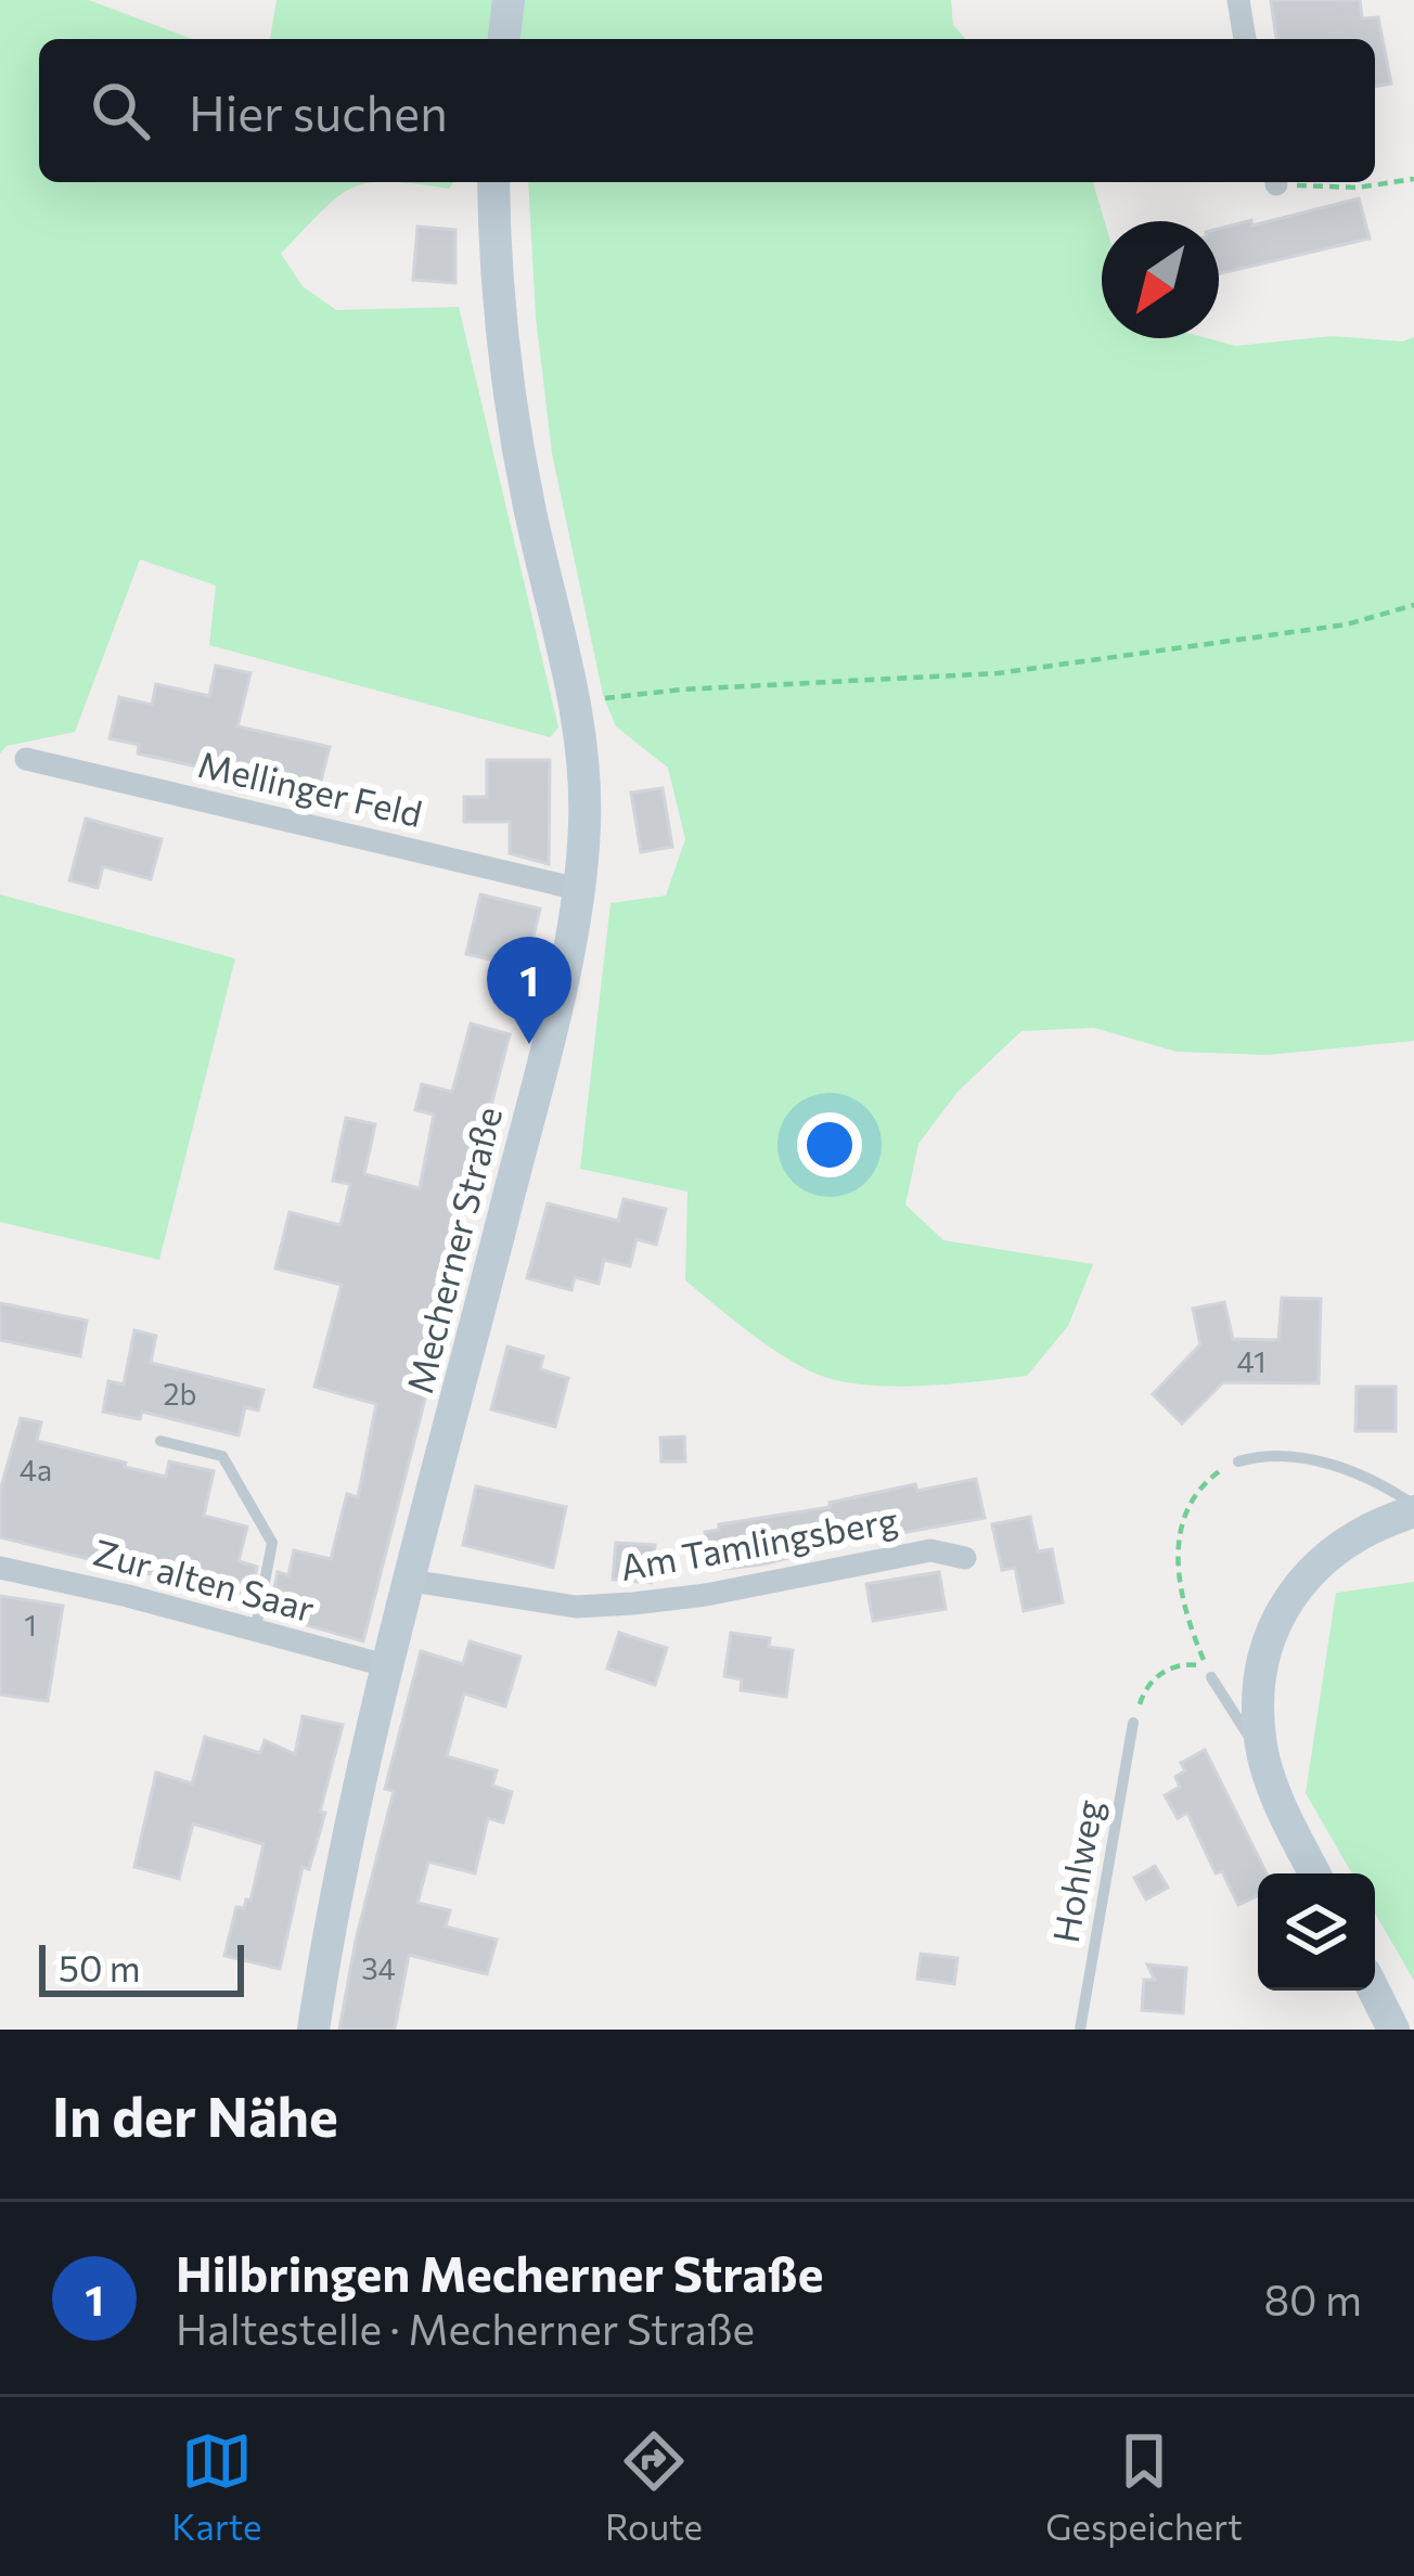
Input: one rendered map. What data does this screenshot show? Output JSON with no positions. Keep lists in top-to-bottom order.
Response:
{
  "streets": {
    "main road": ["Mecherner Straße"],
    "street": ["Mellinger Feld", "Am Tamlingsberg", "Zur alten Saar"],
    "lane": ["Hohlweg"]
  },
  "crossings": [
    ["Mellinger Feld", "Mecherner Straße"],
    ["Mecherner Straße", "Am Tamlingsberg"],
    ["Mecherner Straße", "Zur alten Saar"]
  ],
  "house_numbers": [
    "41",
    "2b",
    "4a",
    "1",
    "34"
  ],
  "scale_bar": "50 m",
  "north": "bottom left",
  "page": {
    "search": "Hier suchen",
    "pins": "1",
    "scale": "50 m",
    "heading": "In der Nähe",
    "list": [
      {
        "mark": "1",
        "name": "Hilbringen Mecherner Straße",
        "note": "Haltestelle · Mecherner Straße",
        "value": "80 m"
      }
    ],
    "nav": ["Karte", "Route", "Gespeichert"]
  }
}
